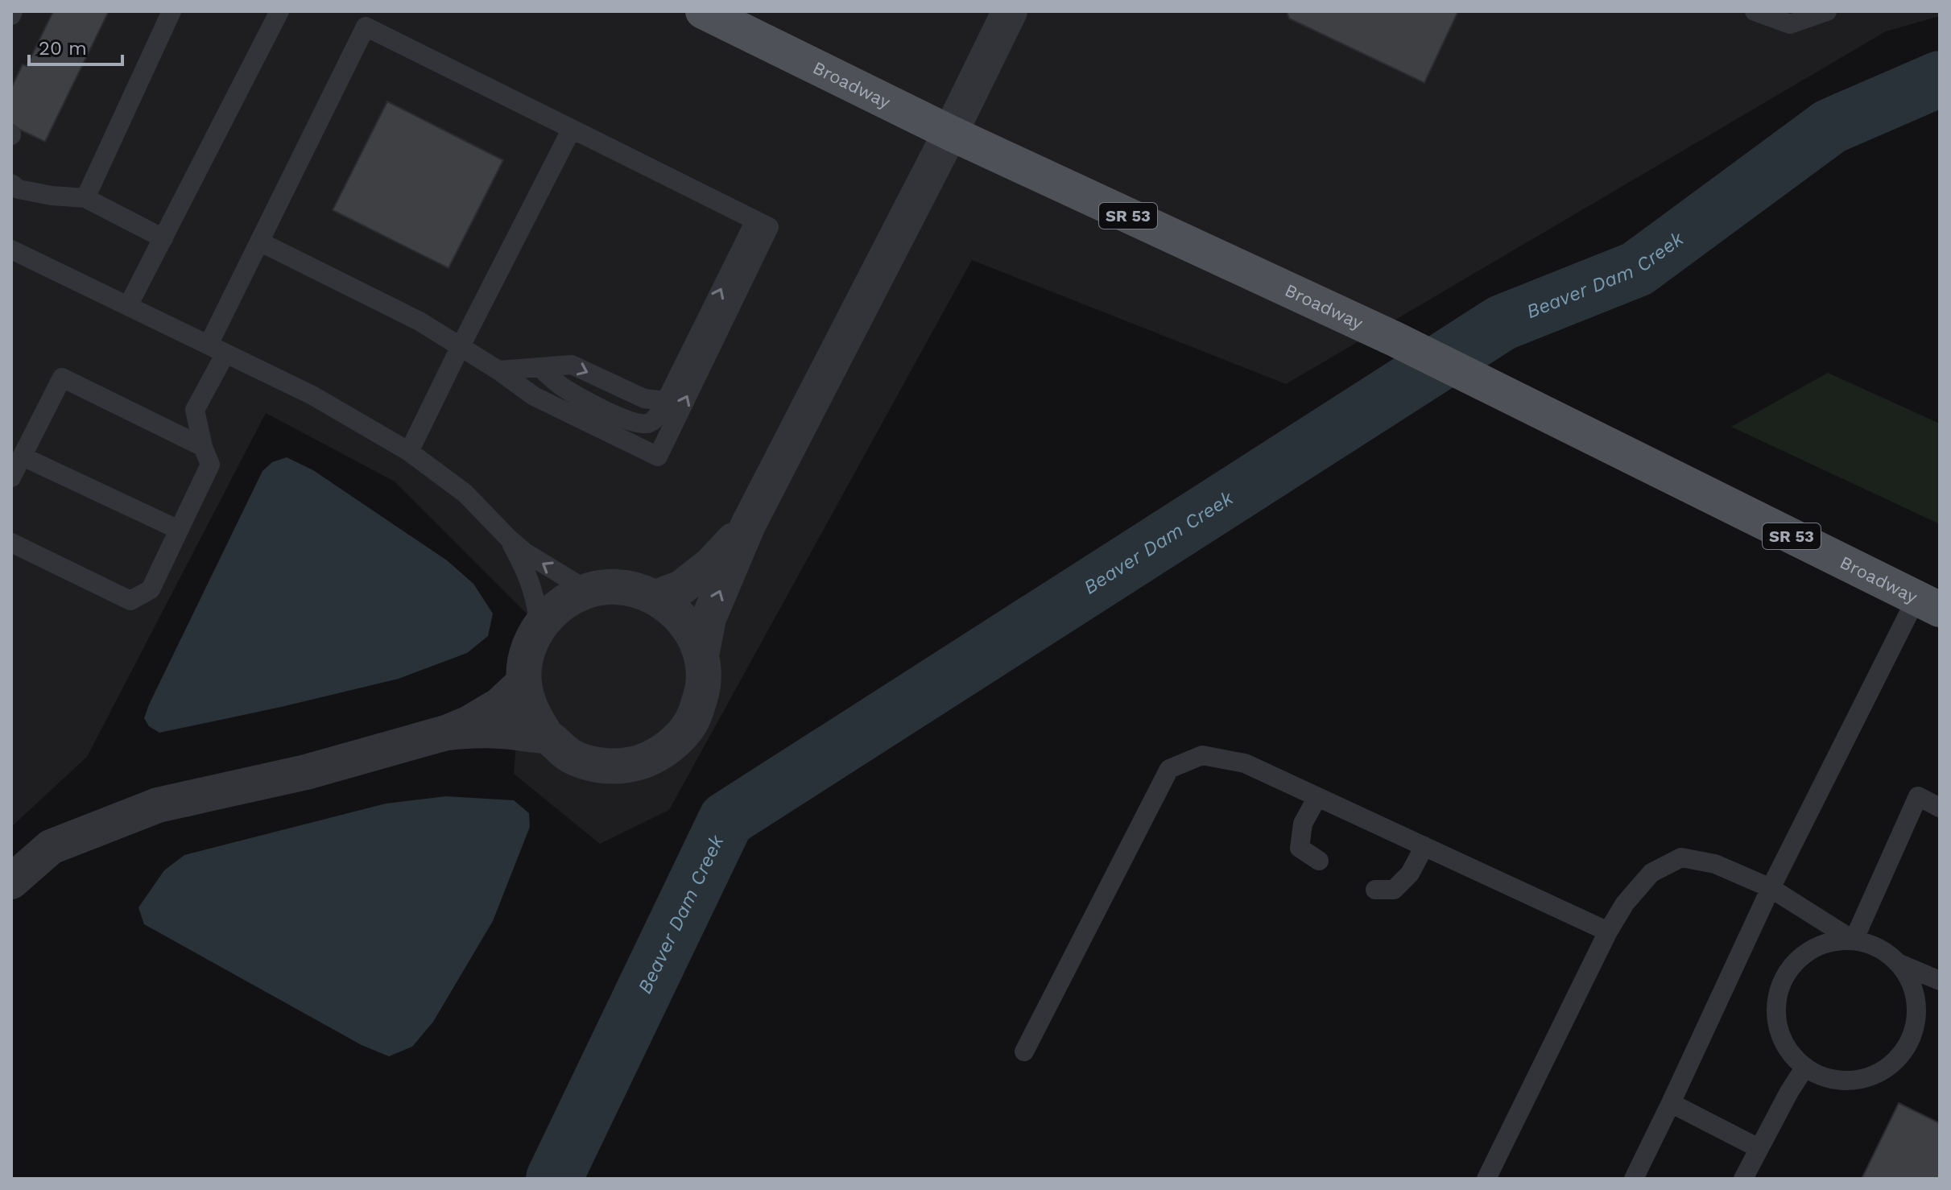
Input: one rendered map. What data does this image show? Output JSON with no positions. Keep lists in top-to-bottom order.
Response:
{
  "streets": {
    "main road": ["Broadway", "SR 53"]
  },
  "water": ["Beaver Dam Creek"],
  "scale_bar": "20 m"
}
